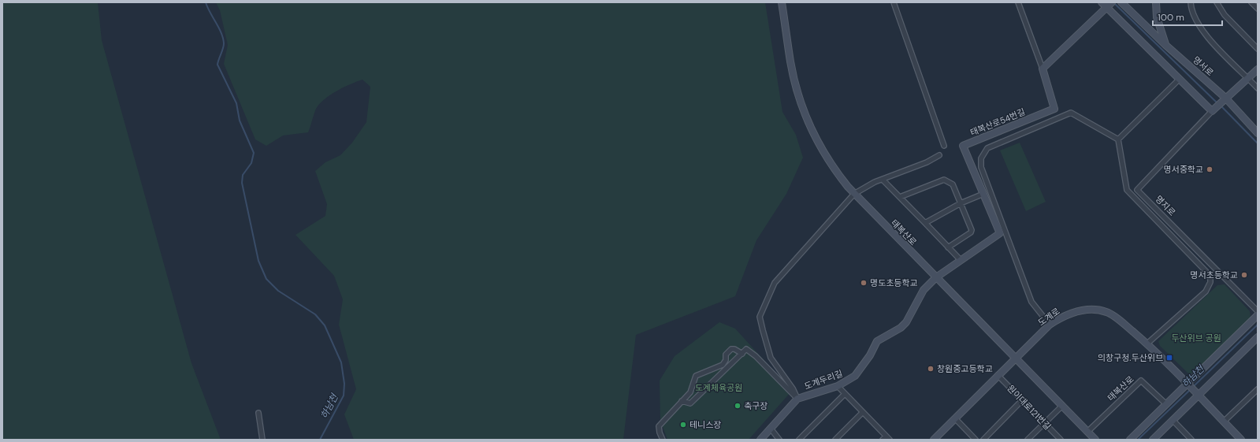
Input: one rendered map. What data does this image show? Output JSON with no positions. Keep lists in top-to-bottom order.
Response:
{
  "streets": {
    "street": [
      "명서로",
      "태복산로54번길",
      "명지로",
      "태복산로",
      "도계로",
      "도계두리길",
      "원이대로121번길"
    ]
  },
  "crossings": [
    ["태복산로54번길", "태복산로"],
    ["태복산로54번길", "도계두리길"],
    ["태복산로", "도계로"],
    ["태복산로", "도계두리길"],
    ["도계로", "원이대로121번길"]
  ],
  "water": ["하남천"],
  "parks": ["두산위브 공원", "도계체육공원"],
  "places": {
    "other": [
      "명서중학교",
      "명서초등학교",
      "명도초등학교",
      "창원중고등학교",
      "축구장",
      "테니스장"
    ],
    "transit": ["의창구청.두산위브"]
  },
  "scale_bar": "100 m"
}
